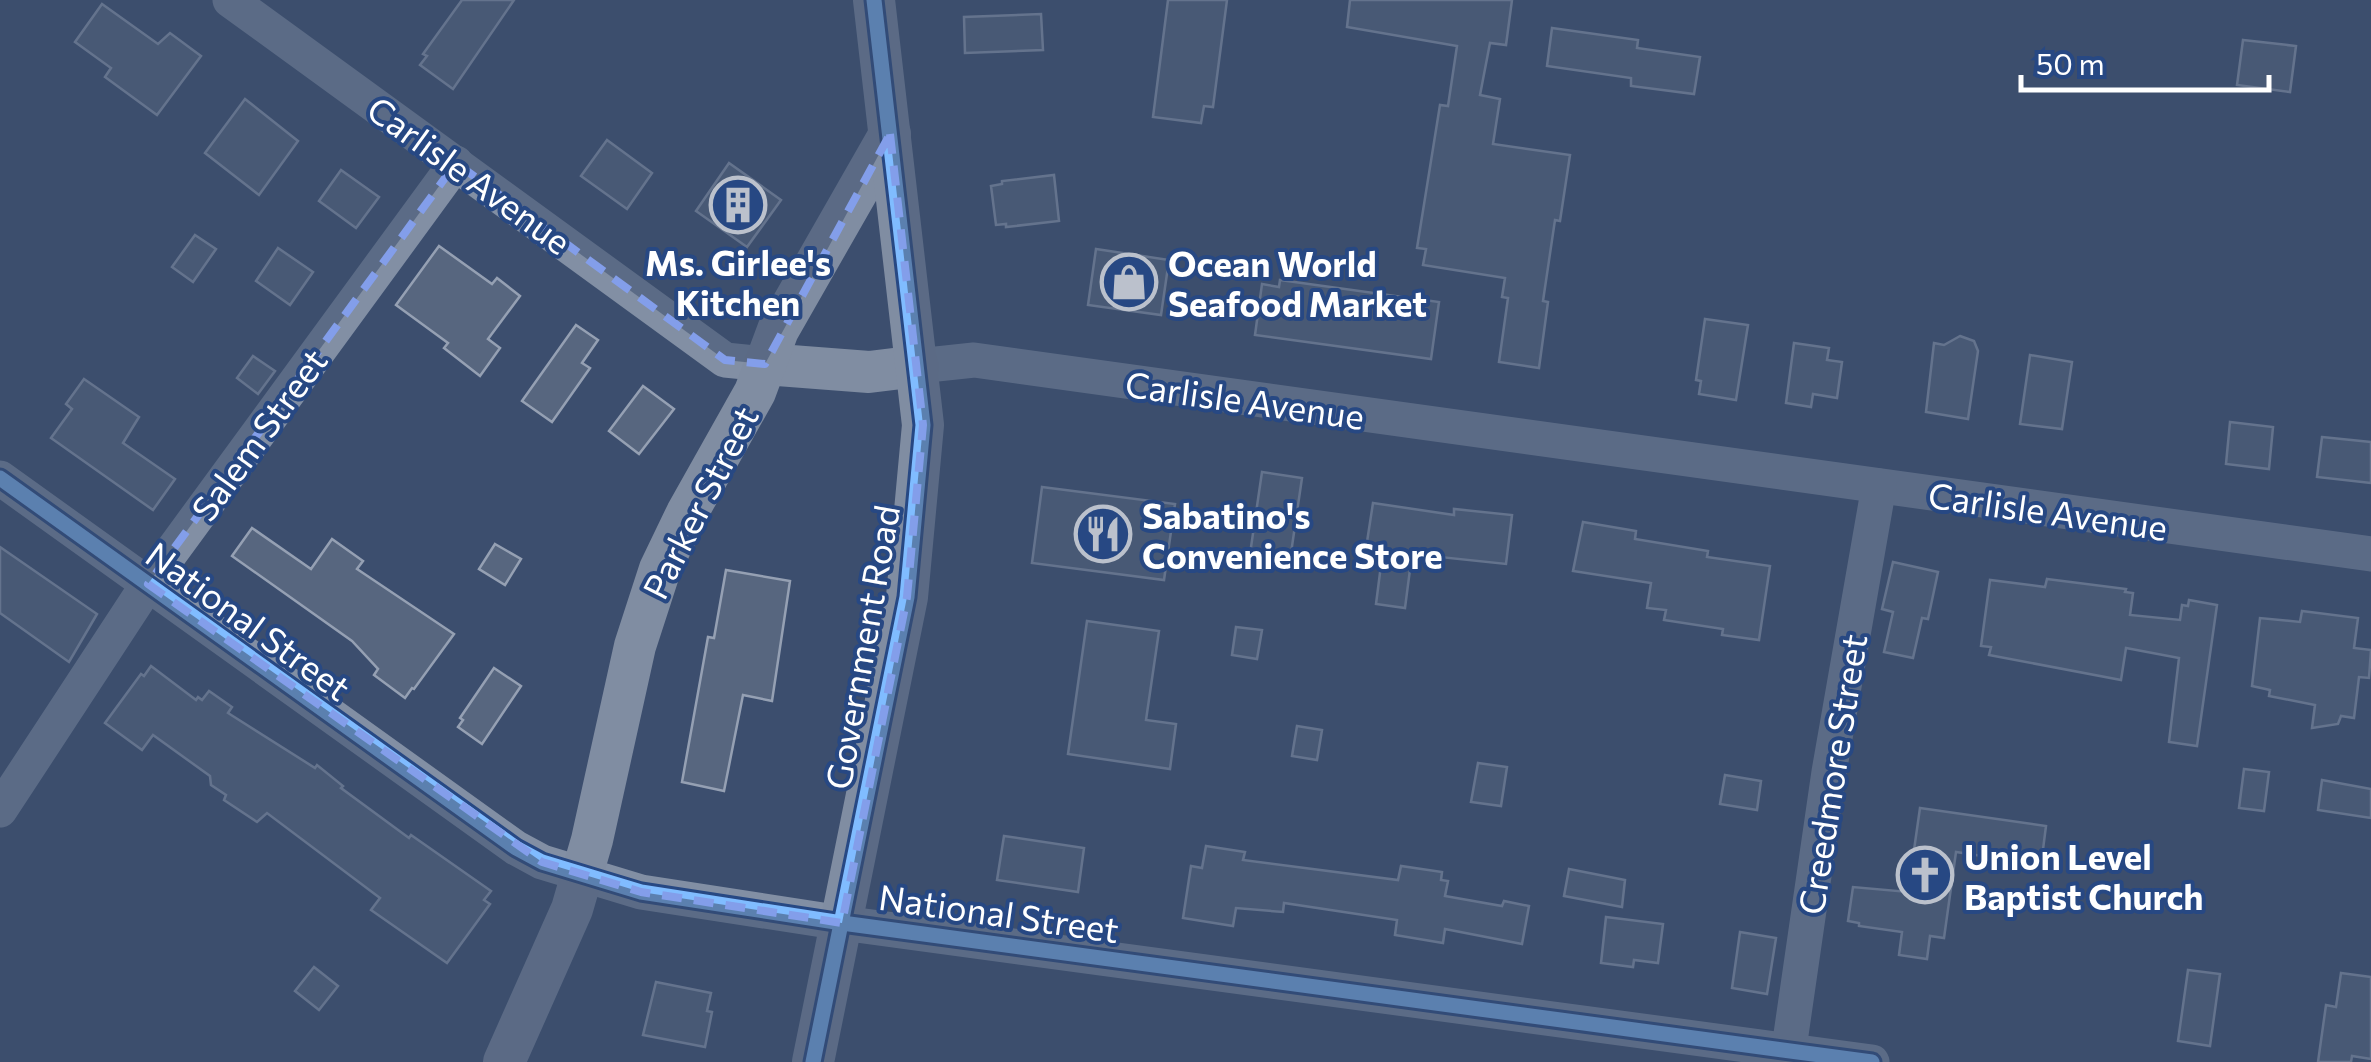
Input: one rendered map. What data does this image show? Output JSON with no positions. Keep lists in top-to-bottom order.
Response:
{
  "streets": {
    "main road": ["Carlisle Avenue", "Parker Street", "Government Road"],
    "street": ["Salem Street", "National Street", "Creedmore Street"]
  },
  "crossings": [
    ["Carlisle Avenue", "Salem Street"],
    ["Carlisle Avenue", "Parker Street"],
    ["Carlisle Avenue", "Government Road"],
    ["Carlisle Avenue", "Creedmore Street"],
    ["Salem Street", "National Street"],
    ["Parker Street", "National Street"],
    ["Parker Street", "Government Road"],
    ["National Street", "Government Road"],
    ["National Street", "Creedmore Street"]
  ],
  "places": {
    "building": ["Ms. Girlee's Kitchen"],
    "shop": ["Ocean World Seafood Market"],
    "restaurant": ["Sabatino's Convenience Store"],
    "church": ["Union Level Baptist Church"]
  },
  "scale_bar": "50 m"
}
